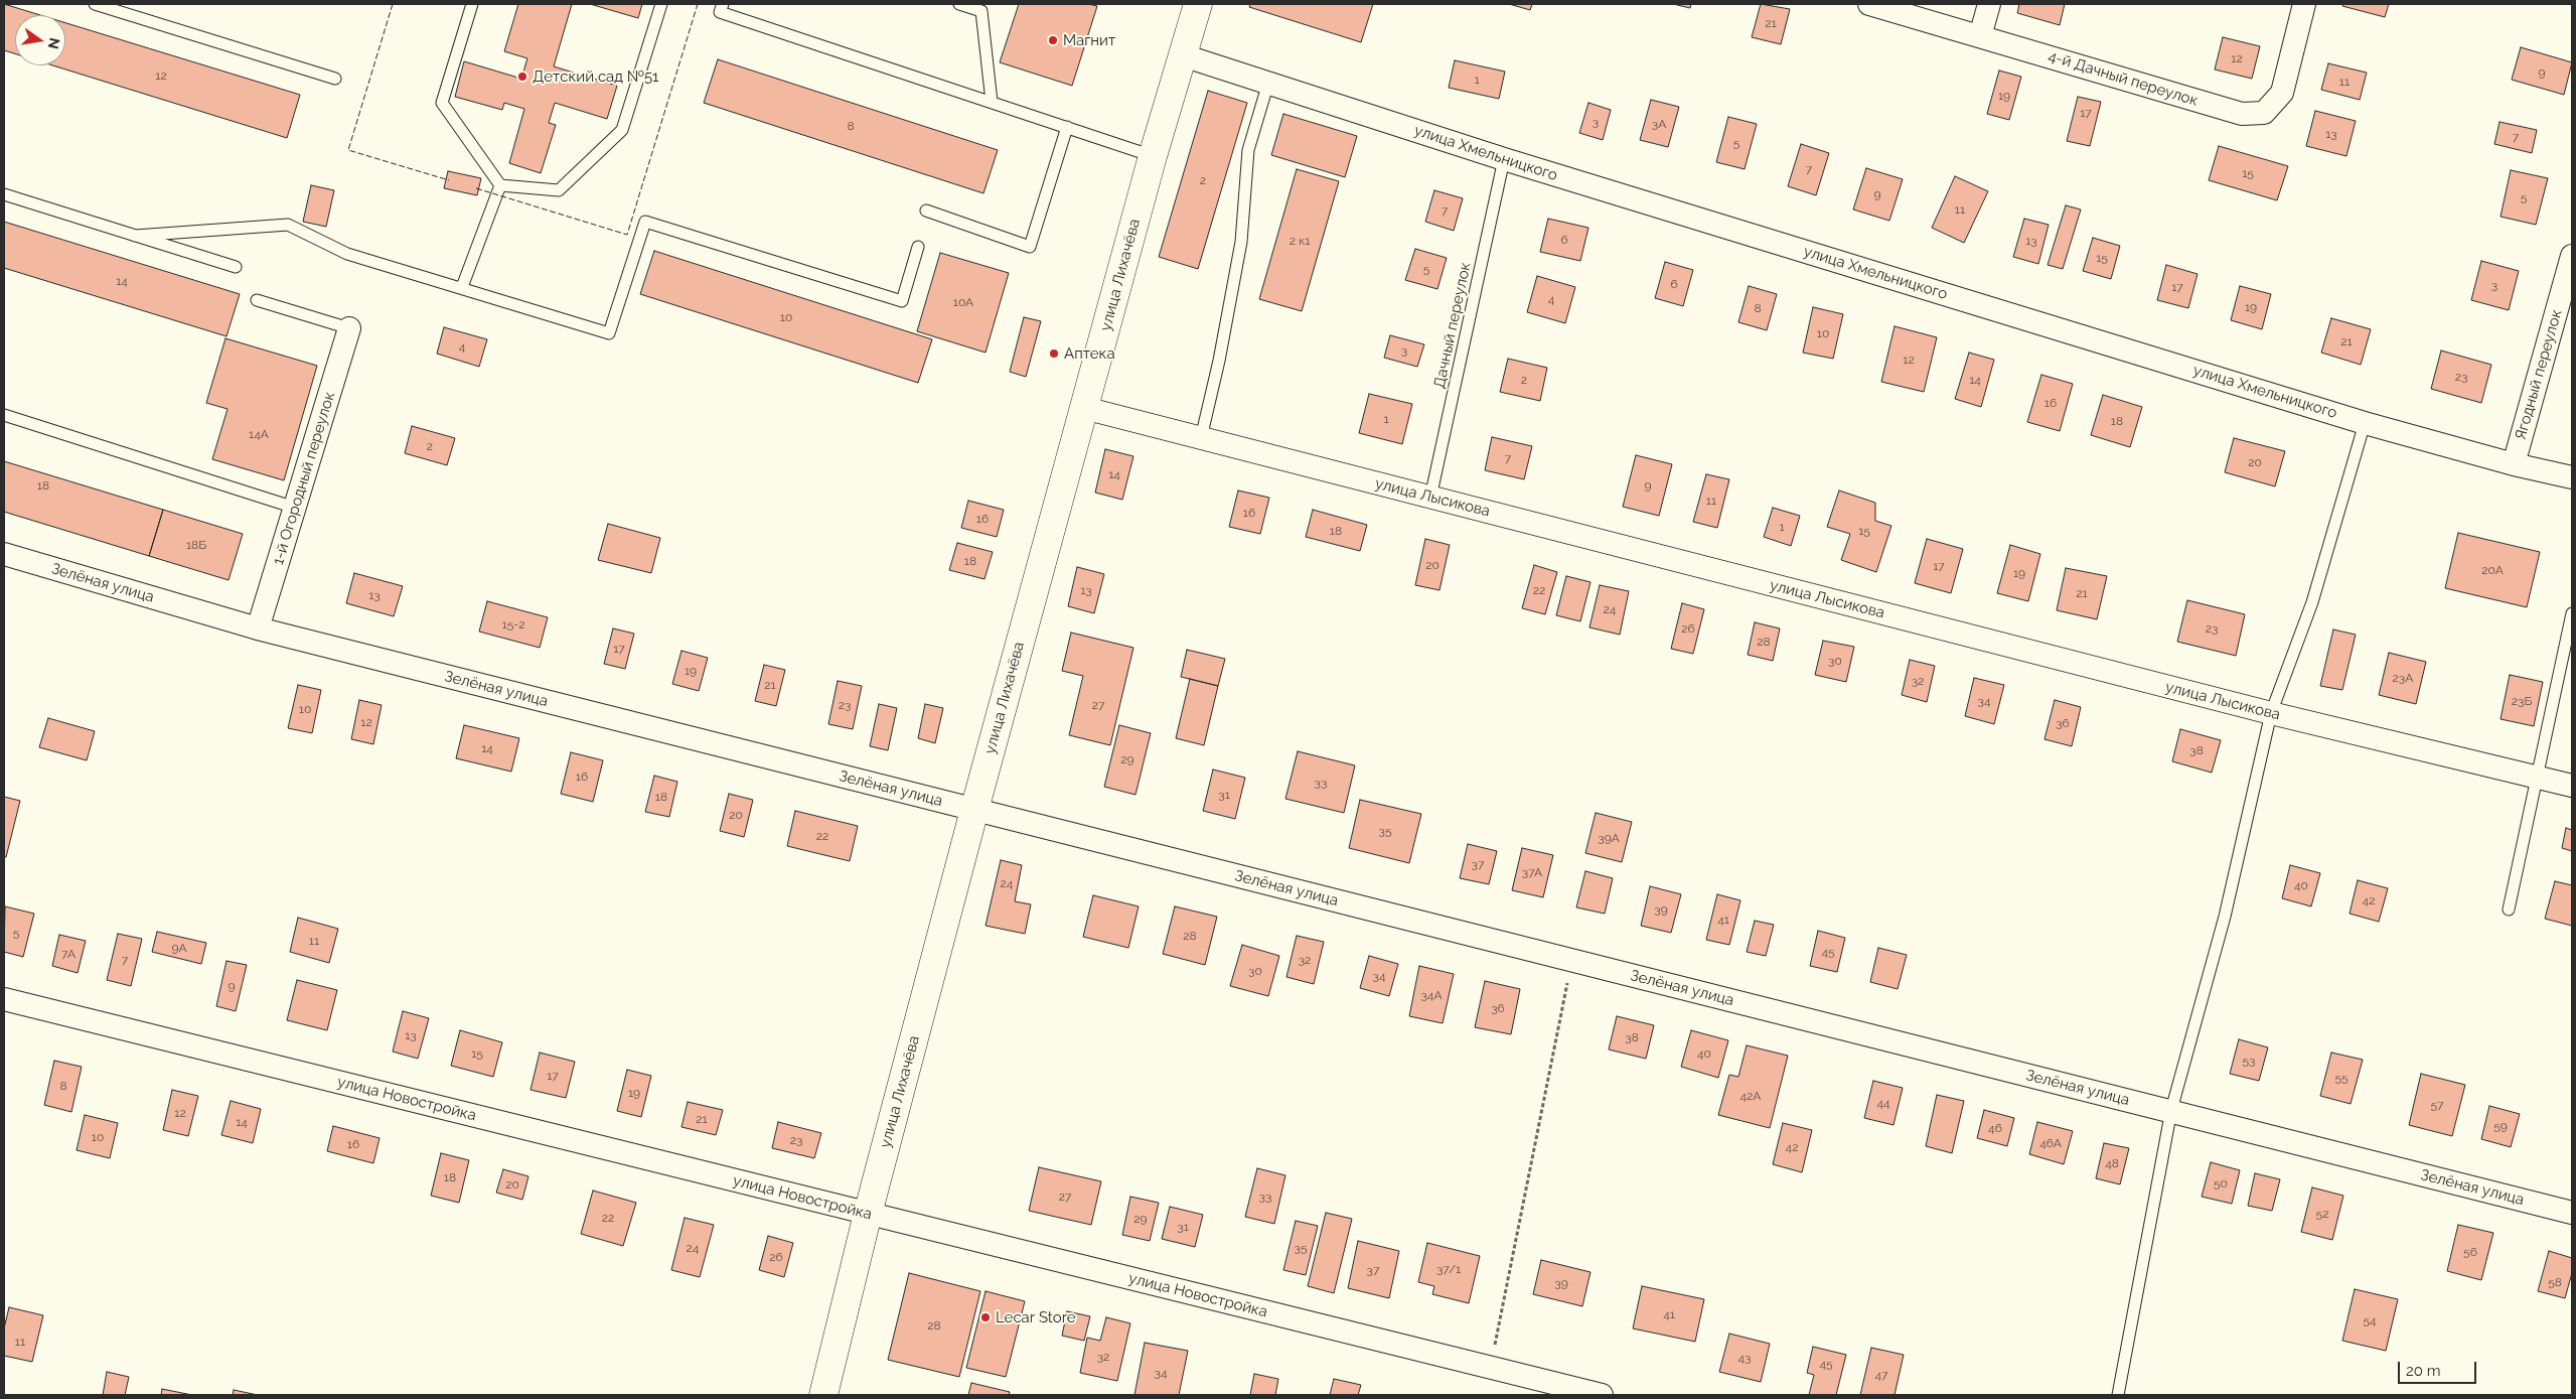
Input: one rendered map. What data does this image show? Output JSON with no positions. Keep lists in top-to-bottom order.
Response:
{
  "streets": {
    "main road": ["улица Лихачёва"],
    "street": [
      "4-й Дачный переулок",
      "улица Хмельницкого",
      "Ягодный переулок",
      "1-й Огородный переулок",
      "улица Лысикова",
      "Зелёная улица",
      "улица Новостройка"
    ],
    "lane": ["Дачный переулок"]
  },
  "crossings": [
    ["улица Хмельницкого", "улица Лихачёва"],
    ["улица Хмельницкого", "Дачный переулок"],
    ["улица Хмельницкого", "Ягодный переулок"],
    ["улица Лихачёва", "улица Лысикова"],
    ["улица Лихачёва", "Зелёная улица"],
    ["улица Лихачёва", "улица Новостройка"],
    ["Дачный переулок", "улица Лысикова"],
    ["1-й Огородный переулок", "Зелёная улица"]
  ],
  "places": [
    "Магнит",
    "Детский сад №51",
    "Аптека",
    "Lecar Store"
  ],
  "house_numbers": [
    "21",
    "12",
    "9",
    "12",
    "1",
    "11",
    "19",
    "17",
    "3",
    "3А",
    "8",
    "13",
    "7",
    "5",
    "7",
    "15",
    "2",
    "9",
    "5",
    "11",
    "7",
    "6",
    "2 к1",
    "13",
    "15",
    "5",
    "14",
    "6",
    "3",
    "17",
    "4",
    "10А",
    "19",
    "8",
    "10",
    "10",
    "21",
    "4",
    "3",
    "12",
    "23",
    "2",
    "14",
    "16",
    "1",
    "18",
    "14А",
    "2",
    "7",
    "20",
    "14",
    "18",
    "9",
    "11",
    "16",
    "16",
    "1",
    "18",
    "15",
    "18Б",
    "18",
    "20",
    "17",
    "20А",
    "19",
    "13",
    "22",
    "21",
    "13",
    "24",
    "15-2",
    "26",
    "23",
    "28",
    "17",
    "30",
    "19",
    "23А",
    "32",
    "21",
    "34",
    "23Б",
    "23",
    "27",
    "10",
    "12",
    "36",
    "14",
    "38",
    "29",
    "16",
    "33",
    "31",
    "18",
    "20",
    "35",
    "22",
    "39А",
    "37",
    "37А",
    "24",
    "40",
    "42",
    "39",
    "41",
    "5",
    "28",
    "11",
    "9А",
    "45",
    "7А",
    "7",
    "32",
    "30",
    "34",
    "9",
    "34А",
    "36",
    "13",
    "38",
    "15",
    "40",
    "53",
    "17",
    "55",
    "8",
    "19",
    "42А",
    "44",
    "57",
    "12",
    "21",
    "14",
    "59",
    "46",
    "10",
    "23",
    "46А",
    "16",
    "42",
    "48",
    "18",
    "50",
    "20",
    "27",
    "33",
    "52",
    "22",
    "29",
    "31",
    "24",
    "35",
    "56",
    "26",
    "37/1",
    "37",
    "58",
    "39",
    "41",
    "54",
    "28",
    "11",
    "32",
    "43",
    "45",
    "34",
    "47"
  ],
  "scale_bar": "20 m",
  "north": "right"
}
